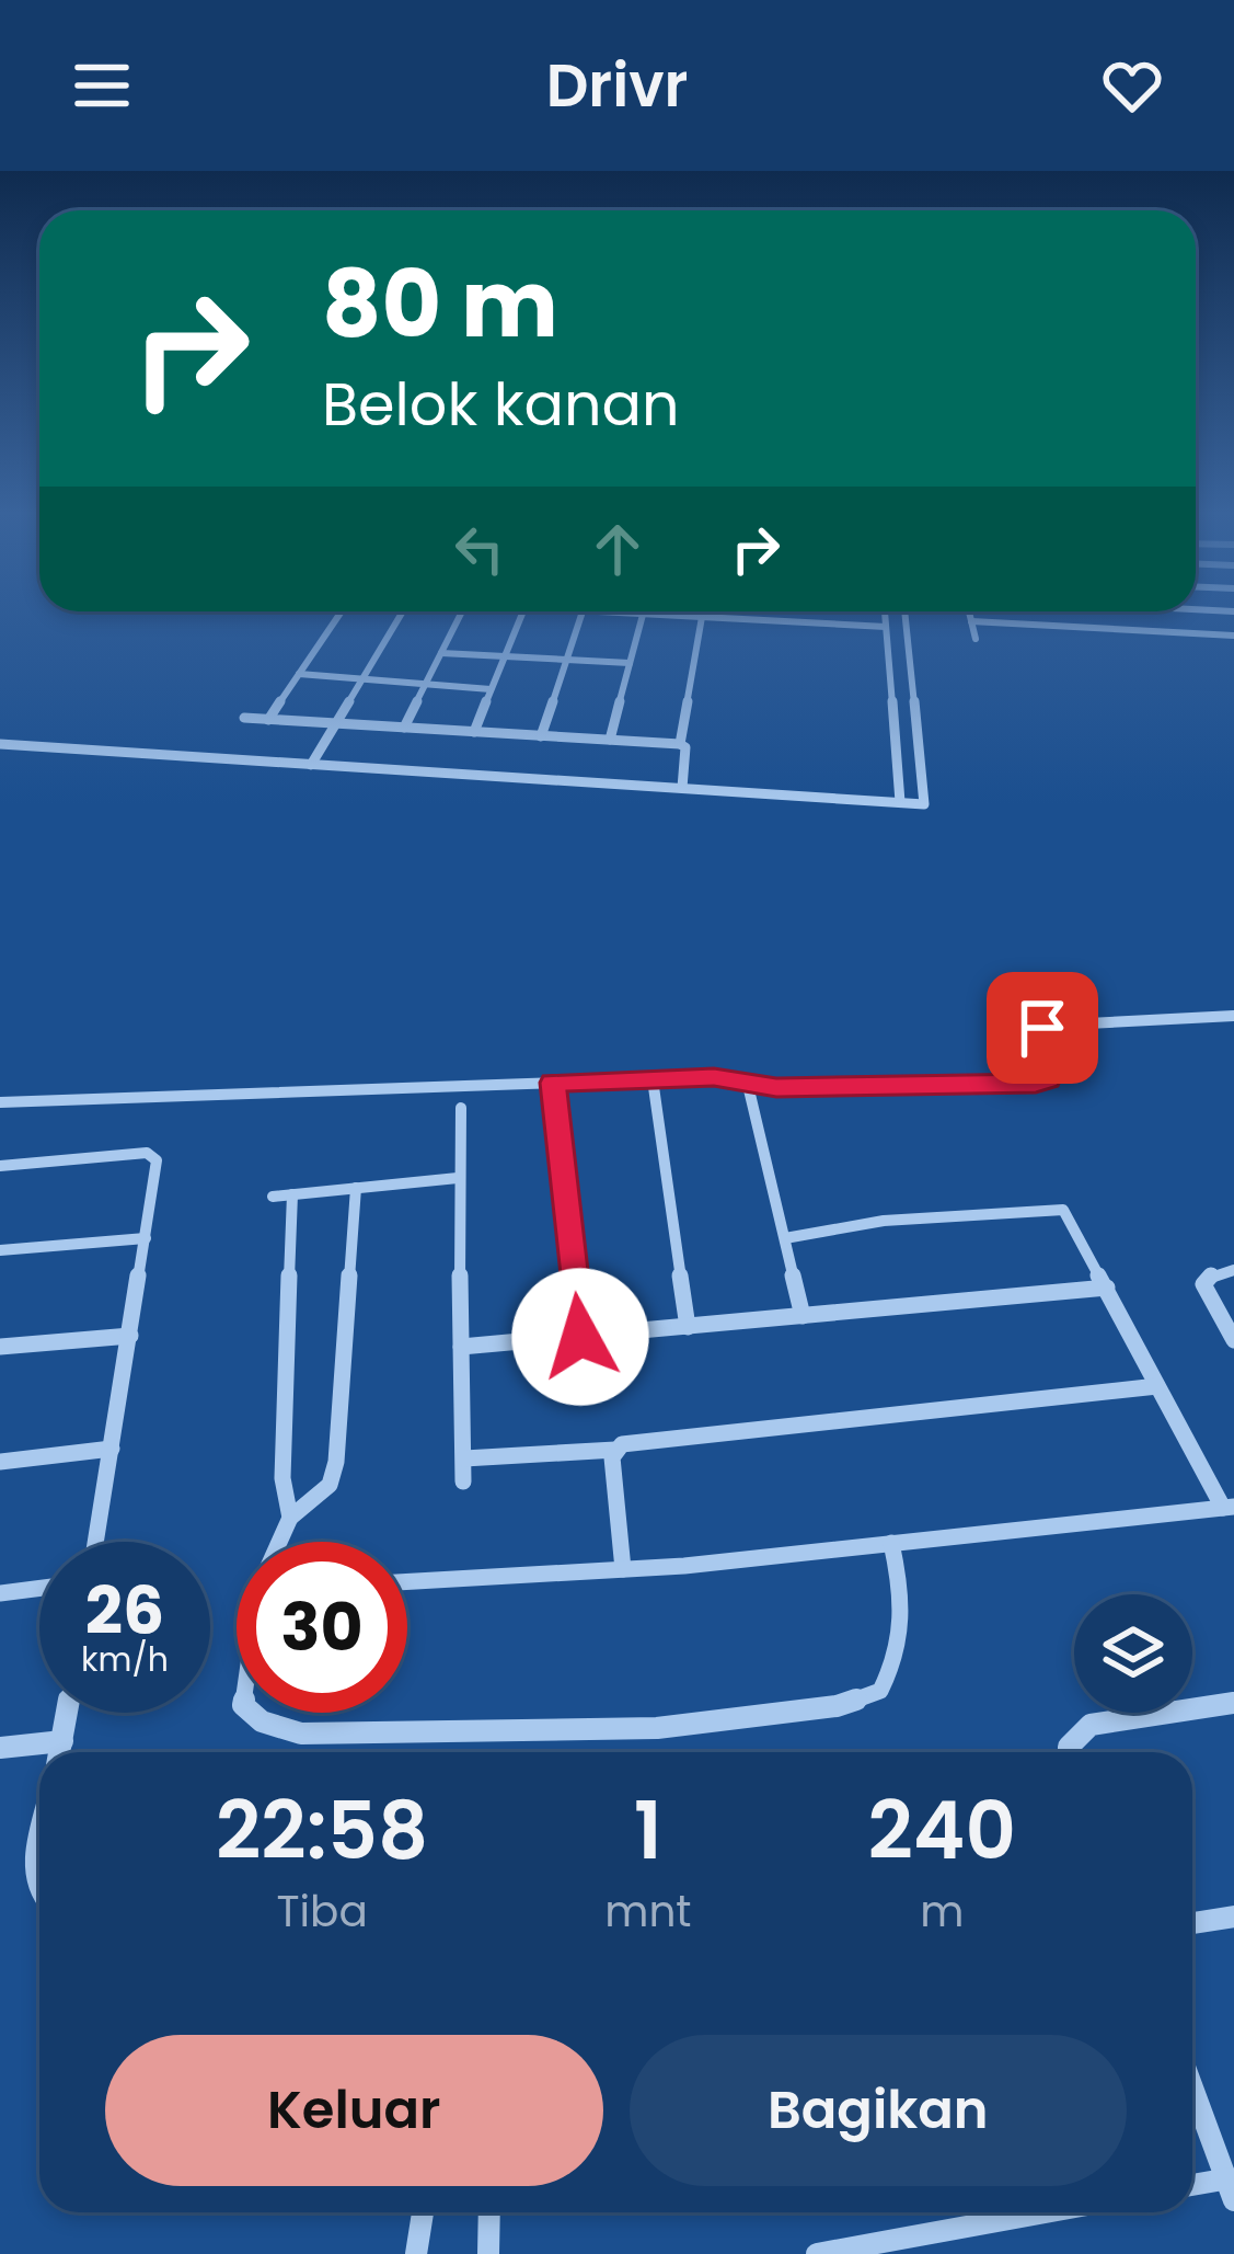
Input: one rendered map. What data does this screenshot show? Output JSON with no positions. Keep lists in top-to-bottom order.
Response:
{
  "page": {
    "header": "Drivr",
    "turn": ["80 m", "Belok kanan"],
    "speed": "26 km/h",
    "limit": "30",
    "eta": [
      "22:58",
      "Tiba",
      "1",
      "mnt",
      "240",
      "m"
    ],
    "buttons": ["Keluar", "Bagikan"]
  }
}
